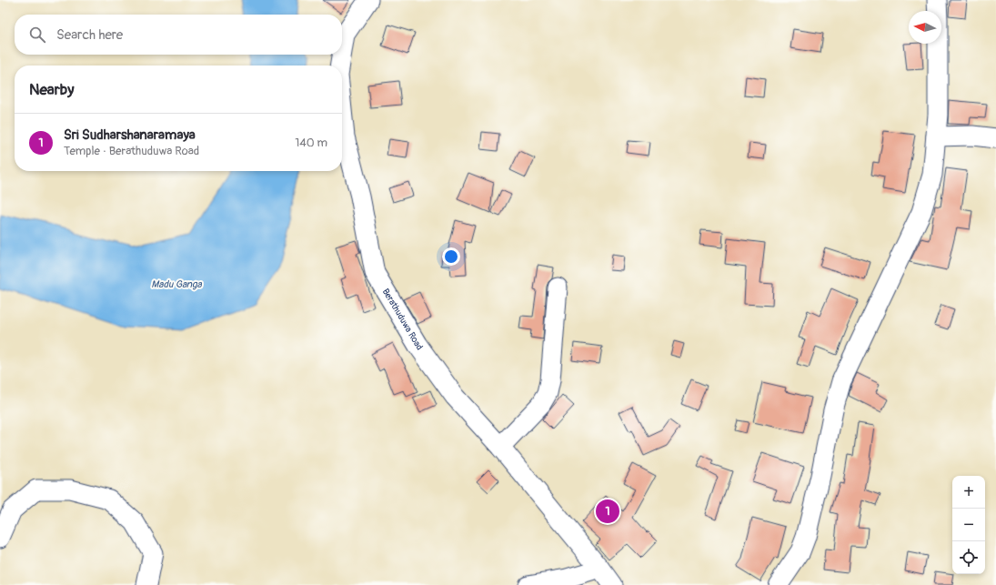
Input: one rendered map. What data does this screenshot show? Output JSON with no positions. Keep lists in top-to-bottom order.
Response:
{
  "streets": {
    "street": ["Berathuduwa Road"]
  },
  "water": ["Madu Ganga"],
  "north": "left",
  "page": {
    "search": "Search here",
    "heading": "Nearby",
    "list": [
      {
        "mark": "1",
        "name": "Sri Sudharshanaramaya",
        "note": "Temple · Berathuduwa Road",
        "value": "140 m"
      }
    ],
    "map_buttons": ["+", "−"],
    "pins": "1"
  }
}
